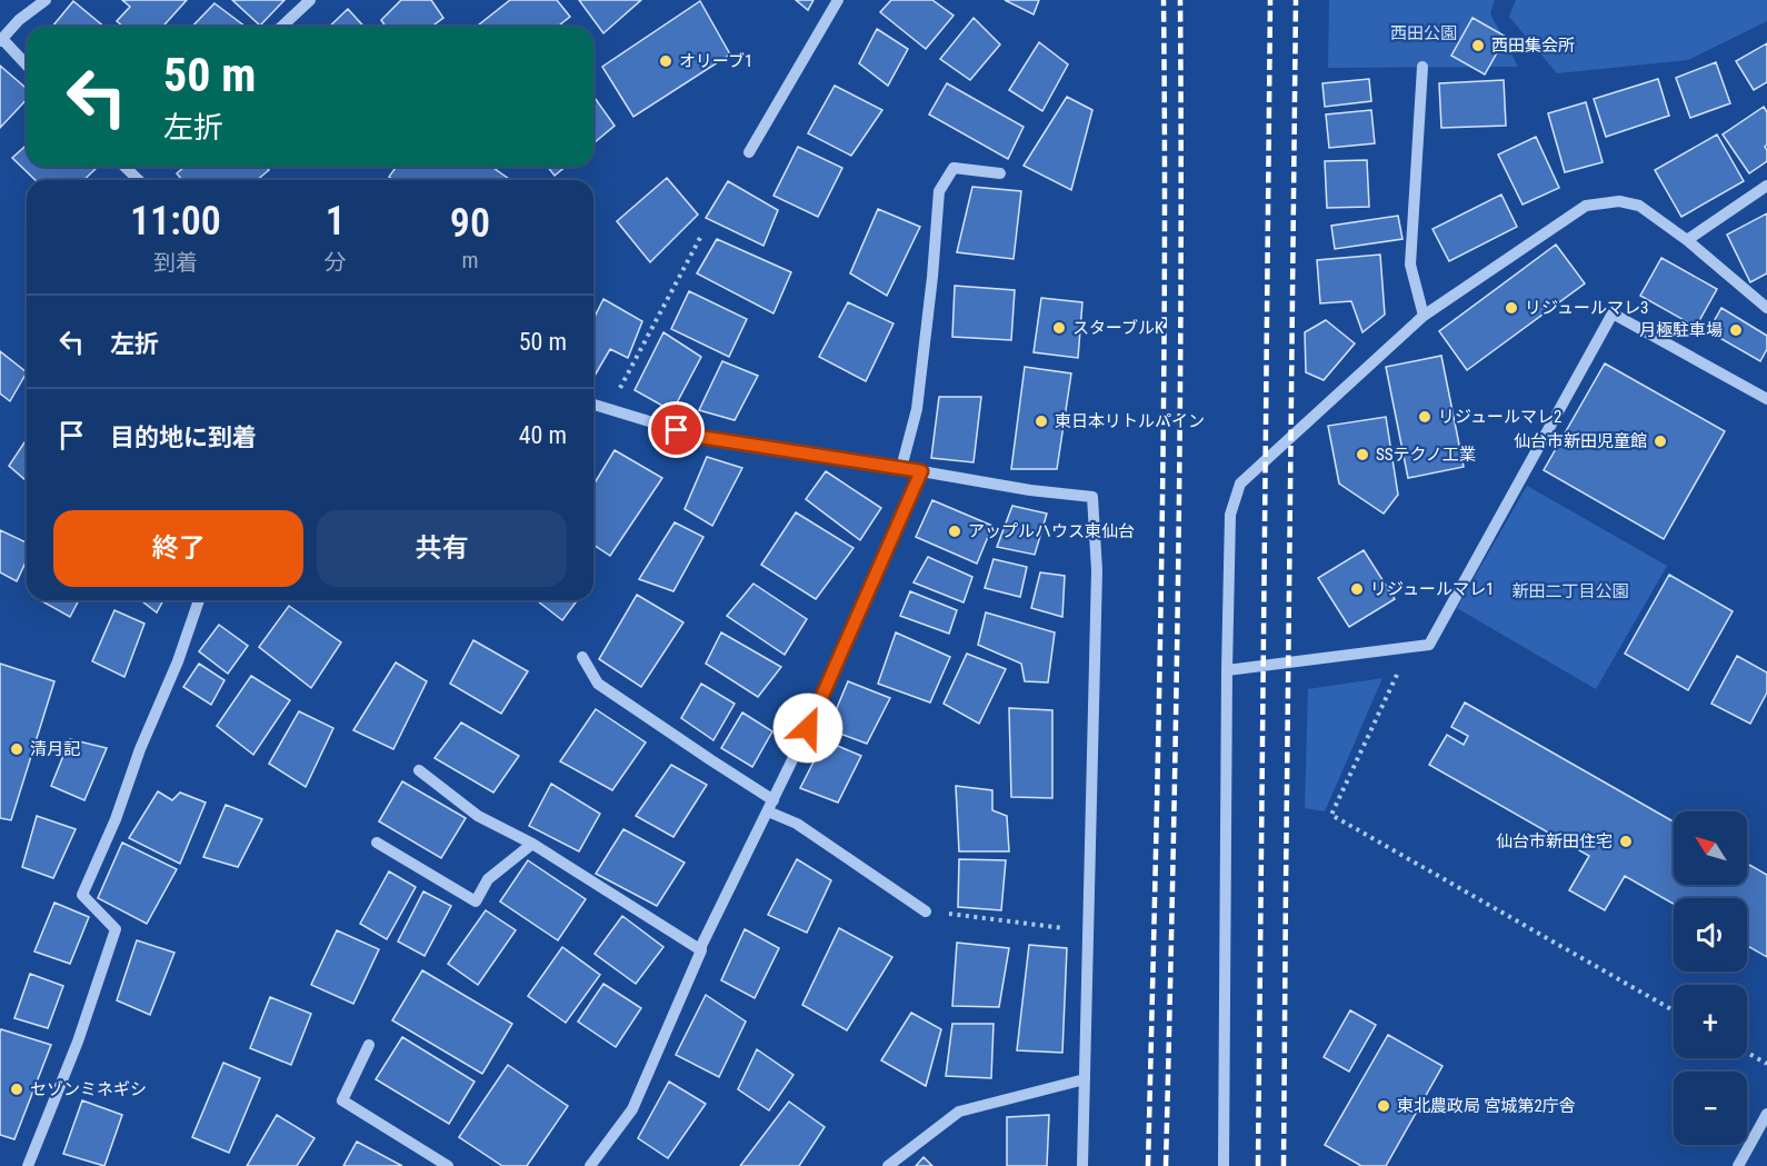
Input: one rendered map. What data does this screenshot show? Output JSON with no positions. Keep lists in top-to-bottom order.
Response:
{
  "parks": ["西田公園", "新田二丁目公園"],
  "places": [
    "西田集会所",
    "オリーブ1",
    "リジュールマレ3",
    "スターブルK",
    "月極駐車場",
    "リジュールマレ2",
    "東日本リトルパイン",
    "仙台市新田児童館",
    "SSテクノ工業",
    "アップルハウス東仙台",
    "リジュールマレ1",
    "清月記",
    "仙台市新田住宅",
    "セゾンミネギシ",
    "東北農政局 宮城第2庁舎"
  ],
  "north": "top left",
  "page": {
    "turn": ["50 m", "左折"],
    "eta": [
      "11:00",
      "到着",
      "1",
      "分",
      "90",
      "m"
    ],
    "list": [
      {
        "name": "左折",
        "value": "50 m"
      },
      {
        "name": "目的地に到着",
        "value": "40 m"
      }
    ],
    "buttons": ["終了", "共有"],
    "map_buttons": ["+", "−"]
  }
}
